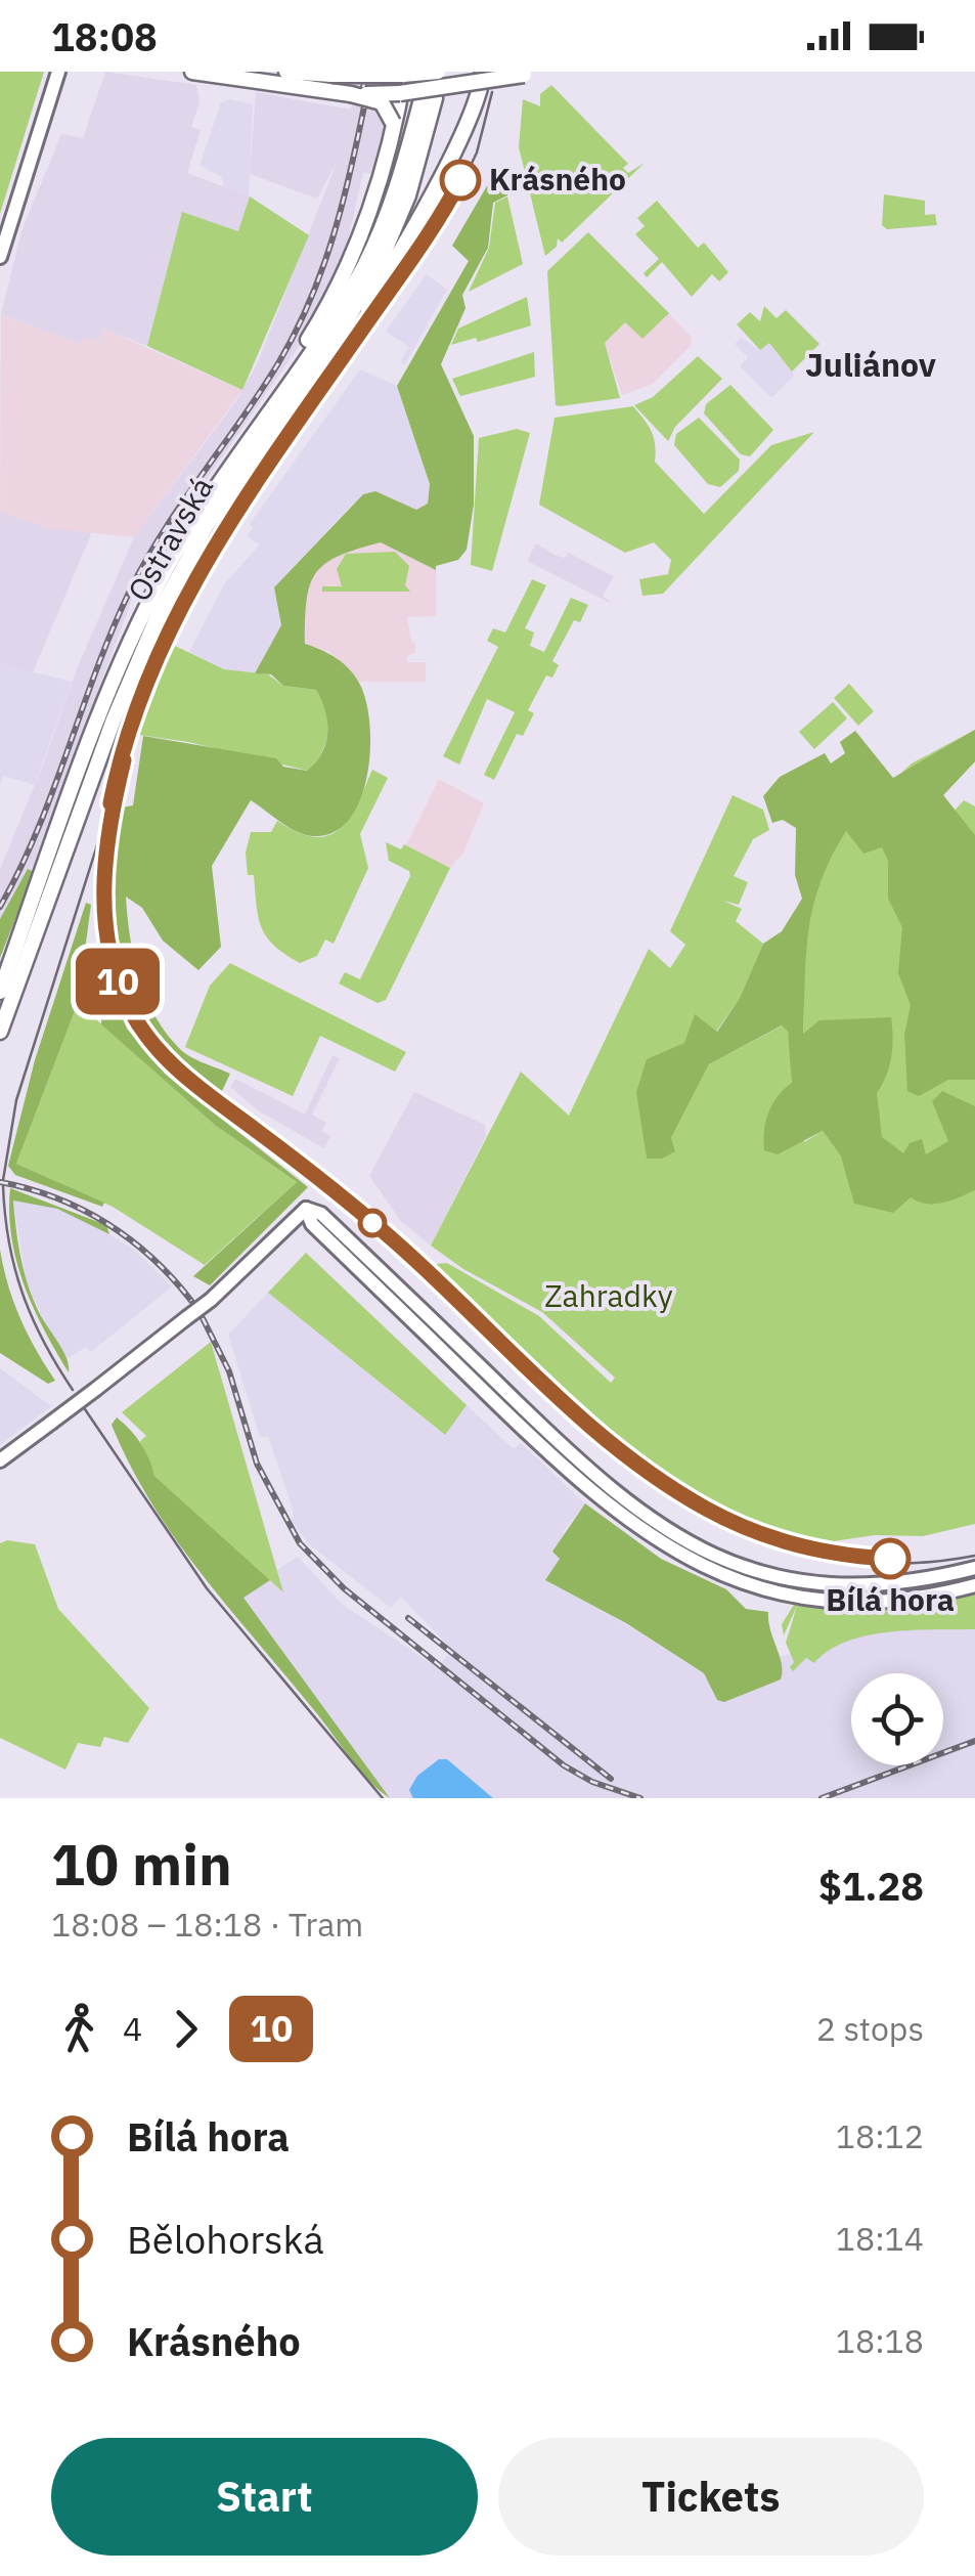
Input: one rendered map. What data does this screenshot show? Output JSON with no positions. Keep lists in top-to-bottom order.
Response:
{
  "streets": {
    "main road": ["Ostravská"]
  },
  "districts": ["Juliánov"],
  "parks": ["Zahradky"],
  "places": ["Krásného", "Bílá hora"],
  "lines": ["tram line 10"],
  "page": {
    "status": "18:08",
    "on_map": "10",
    "heading": ["10 min", "18:08 – 18:18 · Tram", "$1.28"],
    "legs": ["4", "10", "2 stops"],
    "list": [
      {
        "name": "Bílá hora",
        "value": "18:12"
      },
      {
        "name": "Bělohorská",
        "value": "18:14"
      },
      {
        "name": "Krásného",
        "value": "18:18"
      }
    ],
    "buttons": ["Start", "Tickets"]
  }
}
